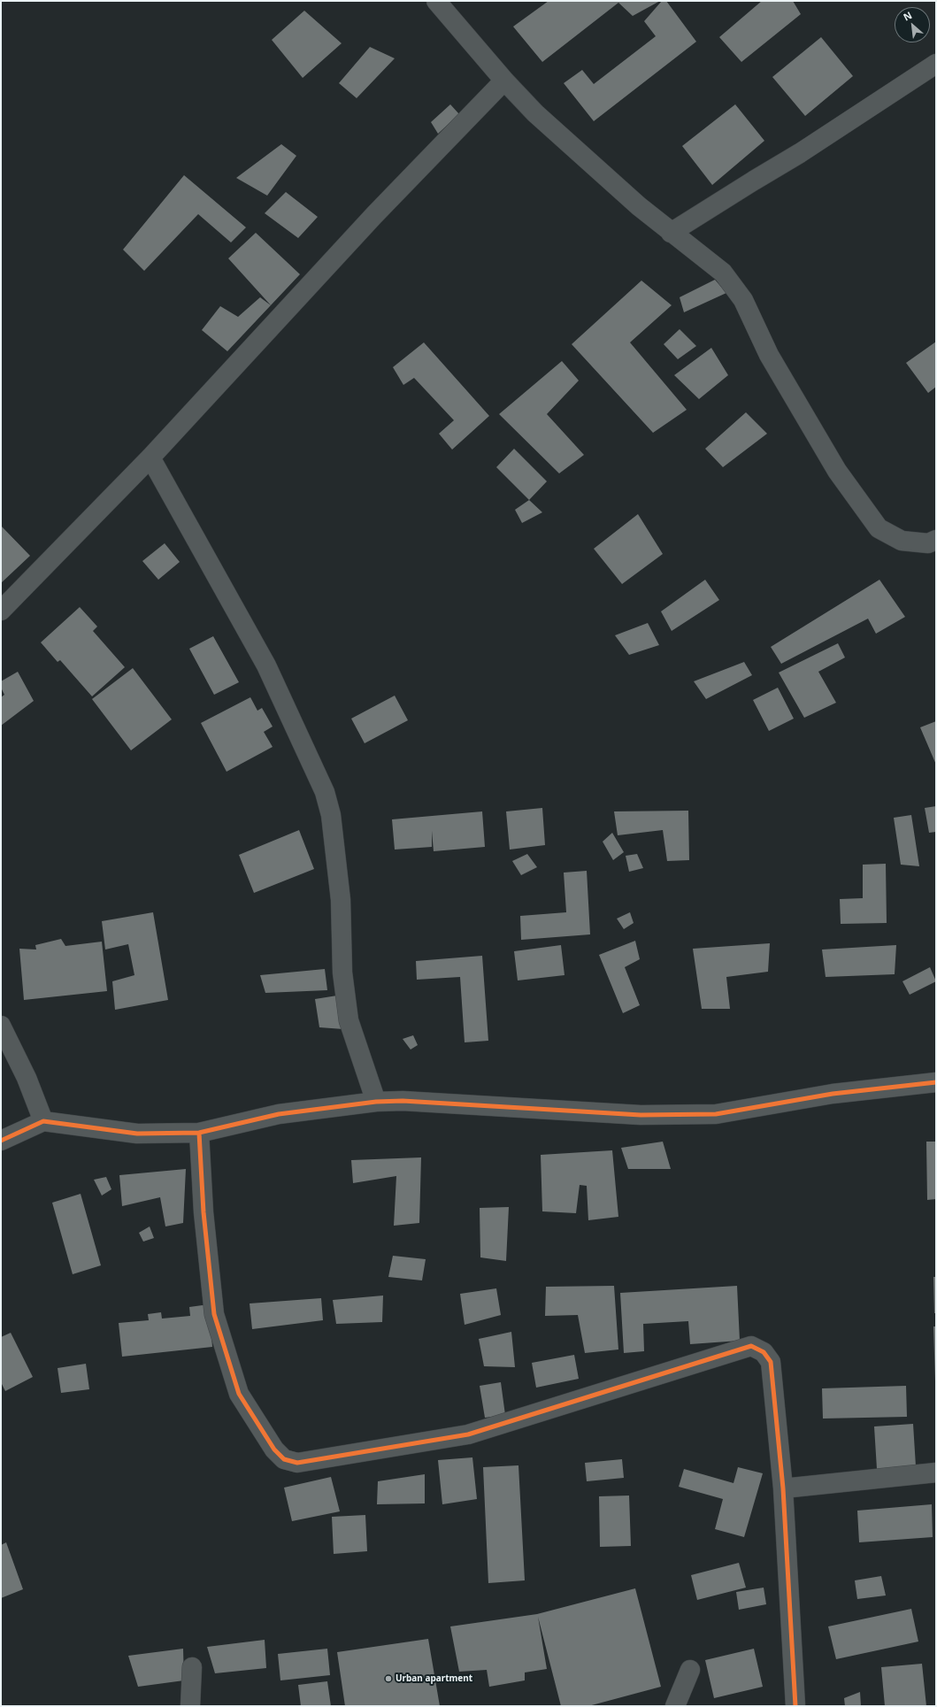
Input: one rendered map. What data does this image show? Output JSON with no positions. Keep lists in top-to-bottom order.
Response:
{
  "places": ["Urban apartment"],
  "north": "top left"
}
